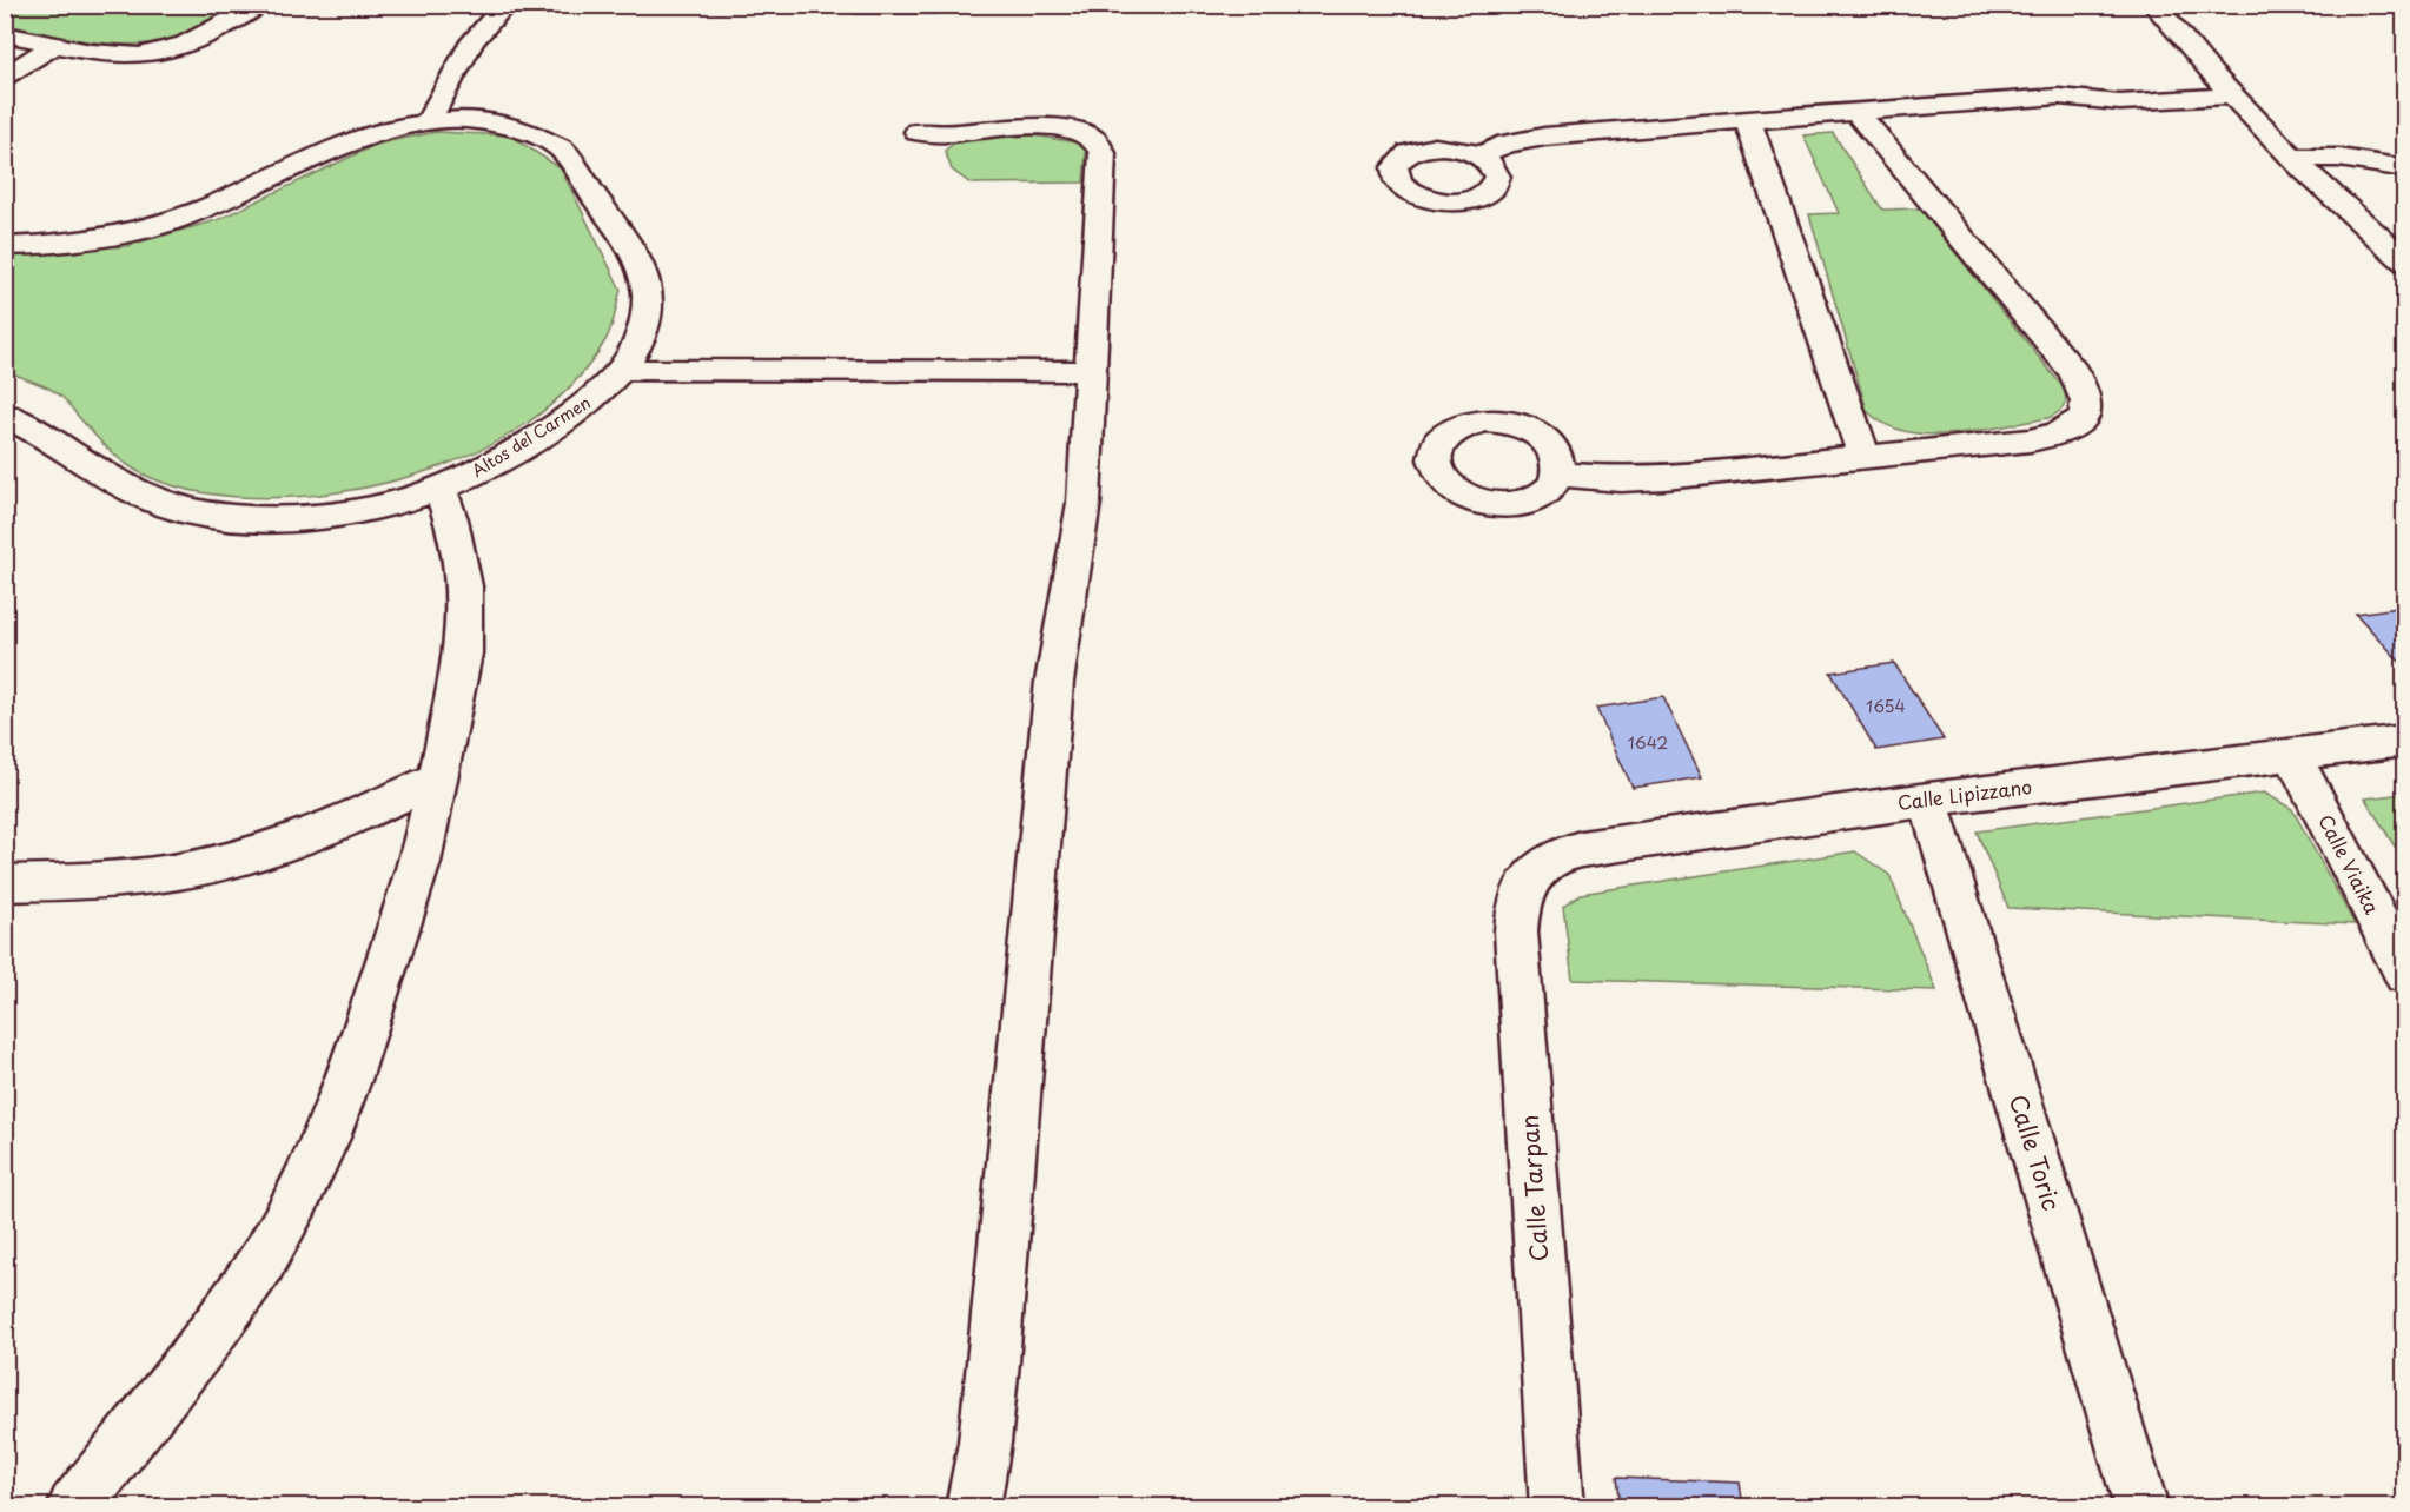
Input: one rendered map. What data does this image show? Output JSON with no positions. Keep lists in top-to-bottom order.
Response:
{
  "streets": {
    "street": [
      "Altos del Carmen",
      "Calle Lipizzano",
      "Calle Viaika",
      "Calle Toric",
      "Calle Tarpan"
    ]
  },
  "crossings": [
    ["Calle Lipizzano", "Calle Viaika"],
    ["Calle Lipizzano", "Calle Toric"],
    ["Calle Lipizzano", "Calle Tarpan"]
  ],
  "house_numbers": ["1654", "1642"]
}
